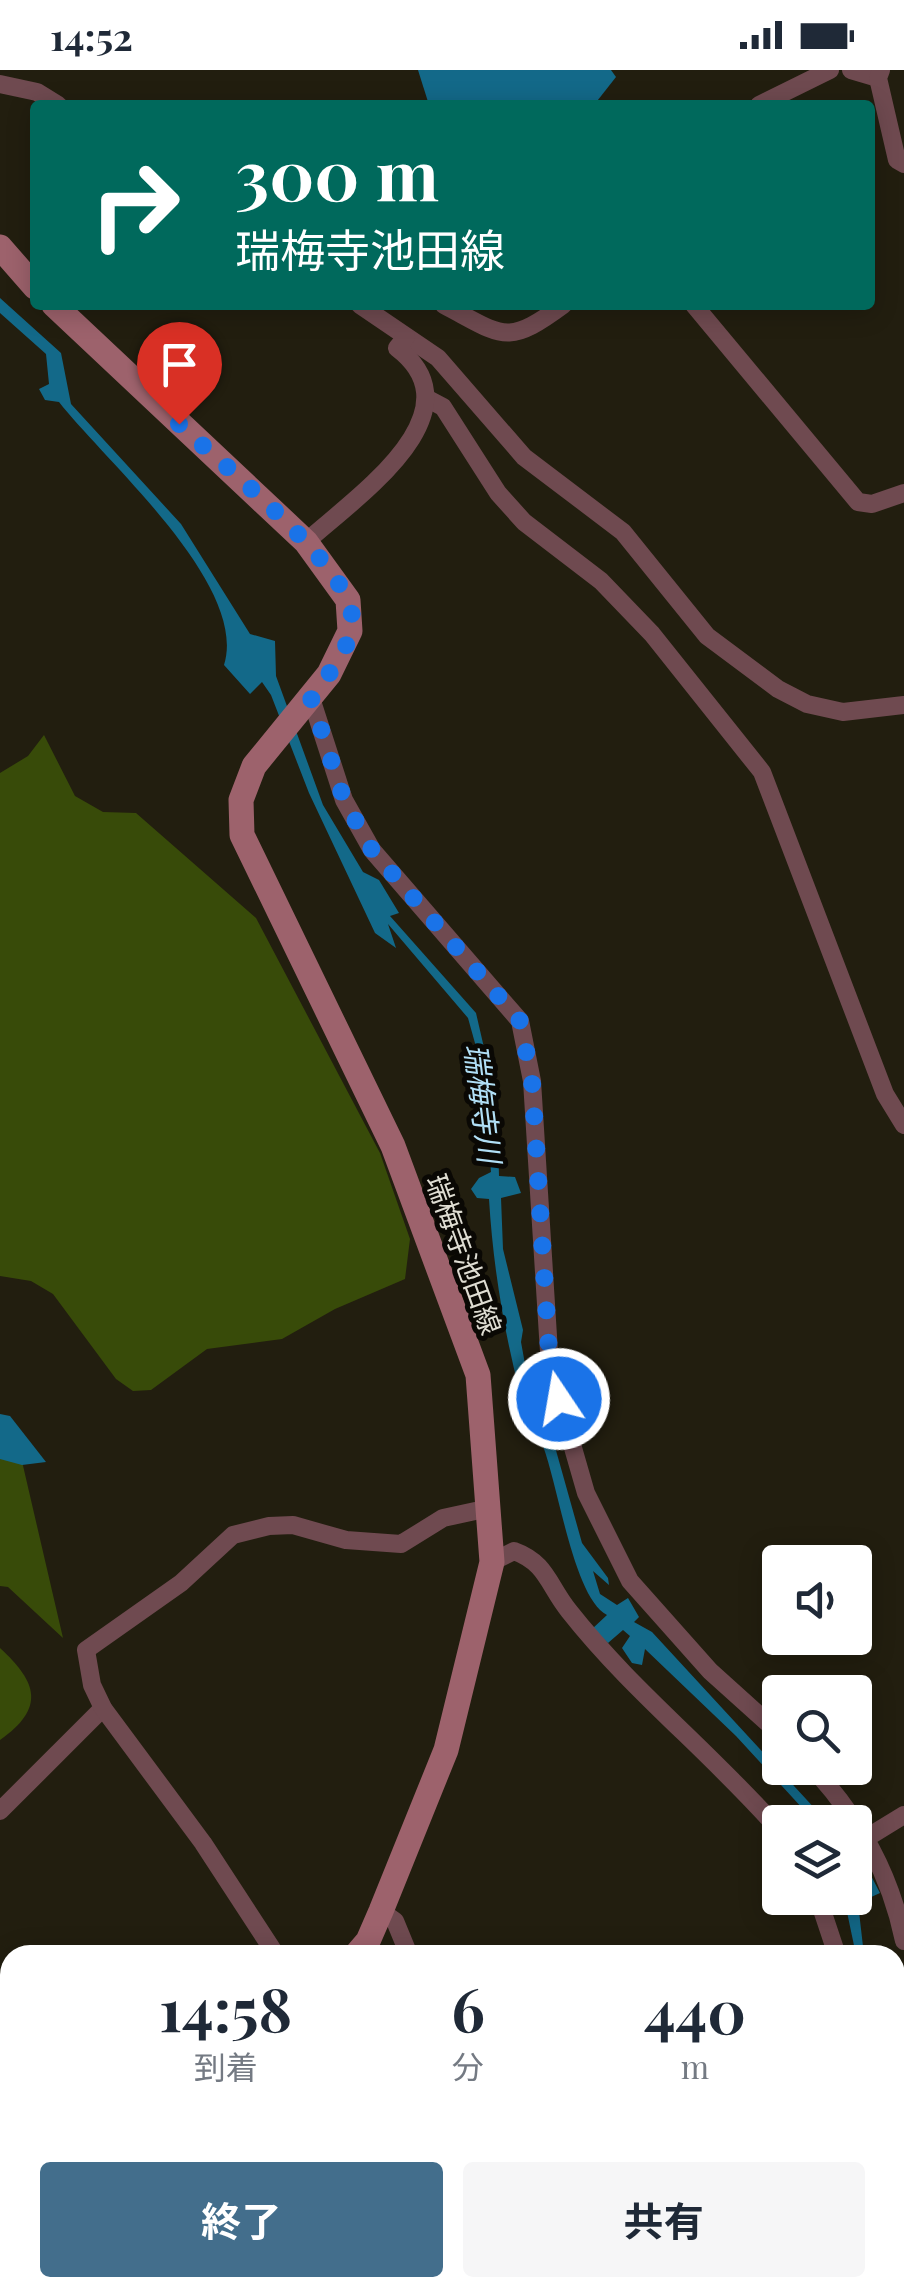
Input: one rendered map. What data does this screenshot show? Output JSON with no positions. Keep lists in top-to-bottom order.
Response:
{
  "streets": {
    "main road": ["瑞梅寺池田線"]
  },
  "water": ["瑞梅寺川"],
  "page": {
    "status": "14:52",
    "turn": ["300 m", "瑞梅寺池田線"],
    "eta": [
      "14:58",
      "到着",
      "6",
      "分",
      "440",
      "m"
    ],
    "buttons": ["終了", "共有"]
  }
}
